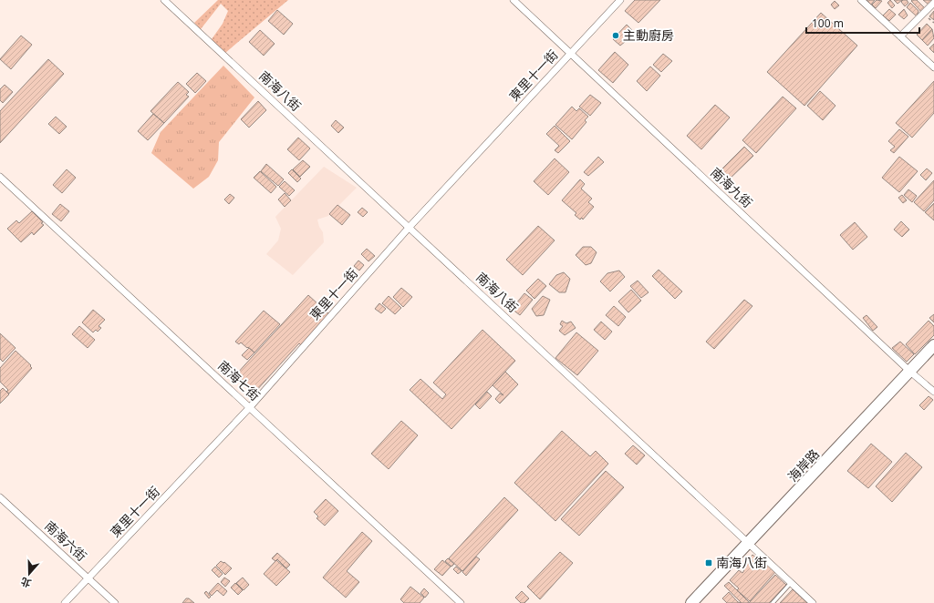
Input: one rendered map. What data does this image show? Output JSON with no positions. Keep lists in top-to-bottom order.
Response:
{
  "streets": {
    "main road": ["海岸路"],
    "street": [
      "東里十一街",
      "南海八街",
      "南海九街",
      "南海七街",
      "南海六街"
    ]
  },
  "crossings": [
    ["東里十一街", "南海八街"],
    ["東里十一街", "南海九街"],
    ["東里十一街", "南海七街"],
    ["東里十一街", "南海六街"],
    ["南海八街", "海岸路"],
    ["南海九街", "海岸路"]
  ],
  "places": {
    "other": ["主動廚房"],
    "transit": ["南海八街"]
  },
  "scale_bar": "100 m",
  "north": "bottom"
}
